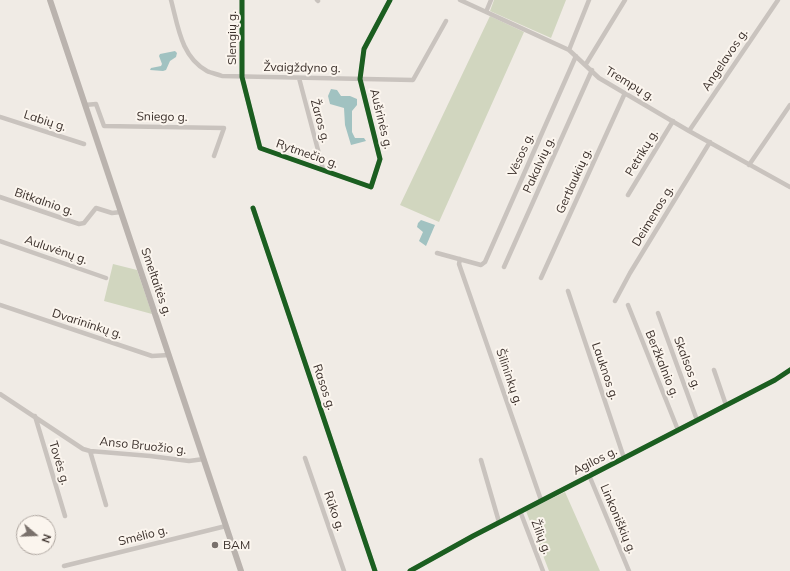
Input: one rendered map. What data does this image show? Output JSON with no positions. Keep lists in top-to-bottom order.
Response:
{
  "streets": {
    "main road": ["Smeltaitės g."],
    "street": [
      "Slengių g.",
      "Angelavos g.",
      "Žvaigždyno g.",
      "Trempų g.",
      "Sniego g.",
      "Aušrinės g.",
      "Labių g.",
      "Žaros g.",
      "Petrikų g.",
      "Rytmečio g.",
      "Vėsos g.",
      "Pakalvių g.",
      "Gertlaukių g.",
      "Bitkalnio g.",
      "Deimenos g.",
      "Auluvėnų g.",
      "Dvarininkų g.",
      "Skalsos g.",
      "Beržkalnio g.",
      "Lauknos g.",
      "Šilininkų g.",
      "Rasos g.",
      "Anso Bruožio g.",
      "Agilos g.",
      "Tovės g.",
      "Rūko g.",
      "Linkoniškių g.",
      "Smėlio g.",
      "Žilių g."
    ]
  },
  "crossings": [
    ["Slengių g.", "Žvaigždyno g."],
    ["Slengių g.", "Rytmečio g."],
    ["Angelavos g.", "Trempų g."],
    ["Žvaigždyno g.", "Aušrinės g."],
    ["Žvaigždyno g.", "Žaros g."],
    ["Žvaigždyno g.", "Rytmečio g."],
    ["Trempų g.", "Petrikų g."],
    ["Trempų g.", "Vėsos g."],
    ["Trempų g.", "Pakalvių g."],
    ["Trempų g.", "Gertlaukių g."],
    ["Trempų g.", "Deimenos g."],
    ["Sniego g.", "Smeltaitės g."],
    ["Aušrinės g.", "Rytmečio g."],
    ["Žaros g.", "Rytmečio g."],
    ["Vėsos g.", "Šilininkų g."],
    ["Bitkalnio g.", "Smeltaitės g."],
    ["Smeltaitės g.", "Dvarininkų g."],
    ["Smeltaitės g.", "Anso Bruožio g."],
    ["Smeltaitės g.", "Smėlio g."],
    ["Skalsos g.", "Agilos g."],
    ["Beržkalnio g.", "Agilos g."],
    ["Lauknos g.", "Agilos g."],
    ["Šilininkų g.", "Agilos g."],
    ["Anso Bruožio g.", "Tovės g."],
    ["Agilos g.", "Linkoniškių g."],
    ["Agilos g.", "Žilių g."]
  ],
  "places": ["BAM"],
  "north": "right"
}
